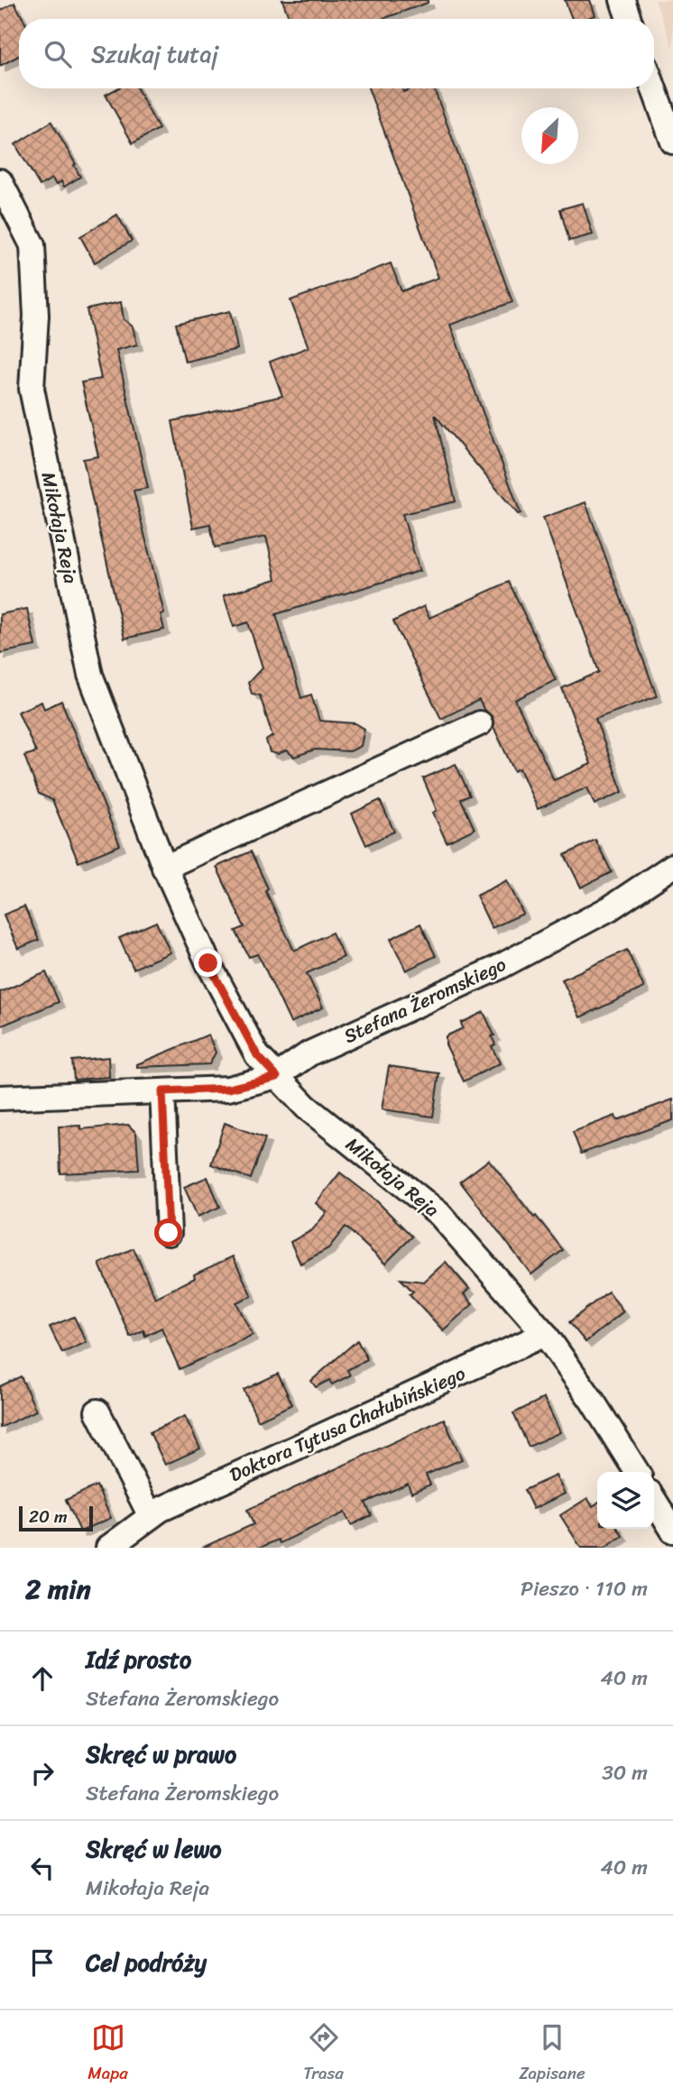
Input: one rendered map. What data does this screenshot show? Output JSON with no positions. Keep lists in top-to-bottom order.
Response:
{
  "streets": {
    "street": ["Mikołaja Reja", "Stefana Żeromskiego", "Doktora Tytusa Chałubińskiego"]
  },
  "crossings": [
    ["Mikołaja Reja", "Stefana Żeromskiego"],
    ["Mikołaja Reja", "Doktora Tytusa Chałubińskiego"]
  ],
  "scale_bar": "20 m",
  "north": "bottom left",
  "page": {
    "search": "Szukaj tutaj",
    "scale": "20 m",
    "heading": ["2 min", "Pieszo · 110 m"],
    "list": [
      ["Idź prosto", "Stefana Żeromskiego", "40 m"],
      ["Skręć w prawo", "Stefana Żeromskiego", "30 m"],
      ["Skręć w lewo", "Mikołaja Reja", "40 m"],
      "Cel podróży"
    ],
    "nav": ["Mapa", "Trasa", "Zapisane"]
  }
}
